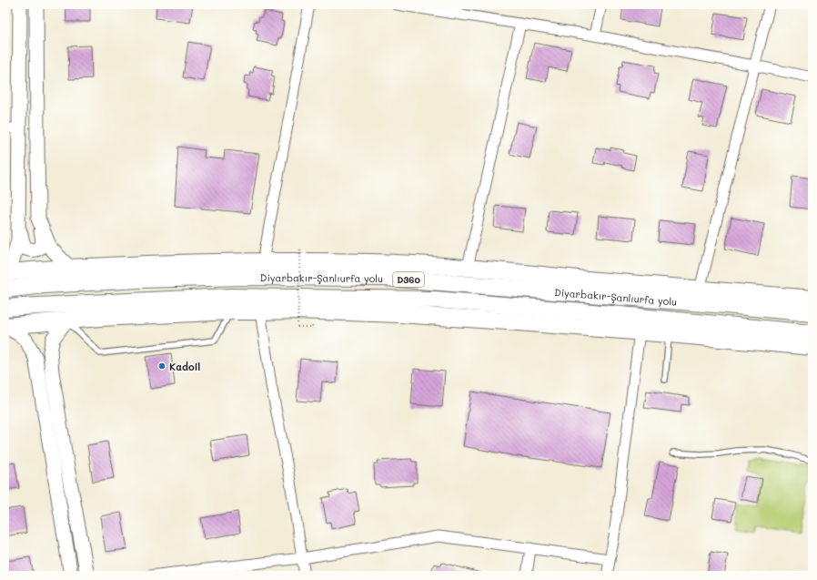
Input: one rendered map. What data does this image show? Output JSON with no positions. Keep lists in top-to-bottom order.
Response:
{
  "streets": {
    "highway": ["Diyarbakır-Şanlıurfa yolu", "D360"]
  },
  "places": ["Kadoil"]
}
